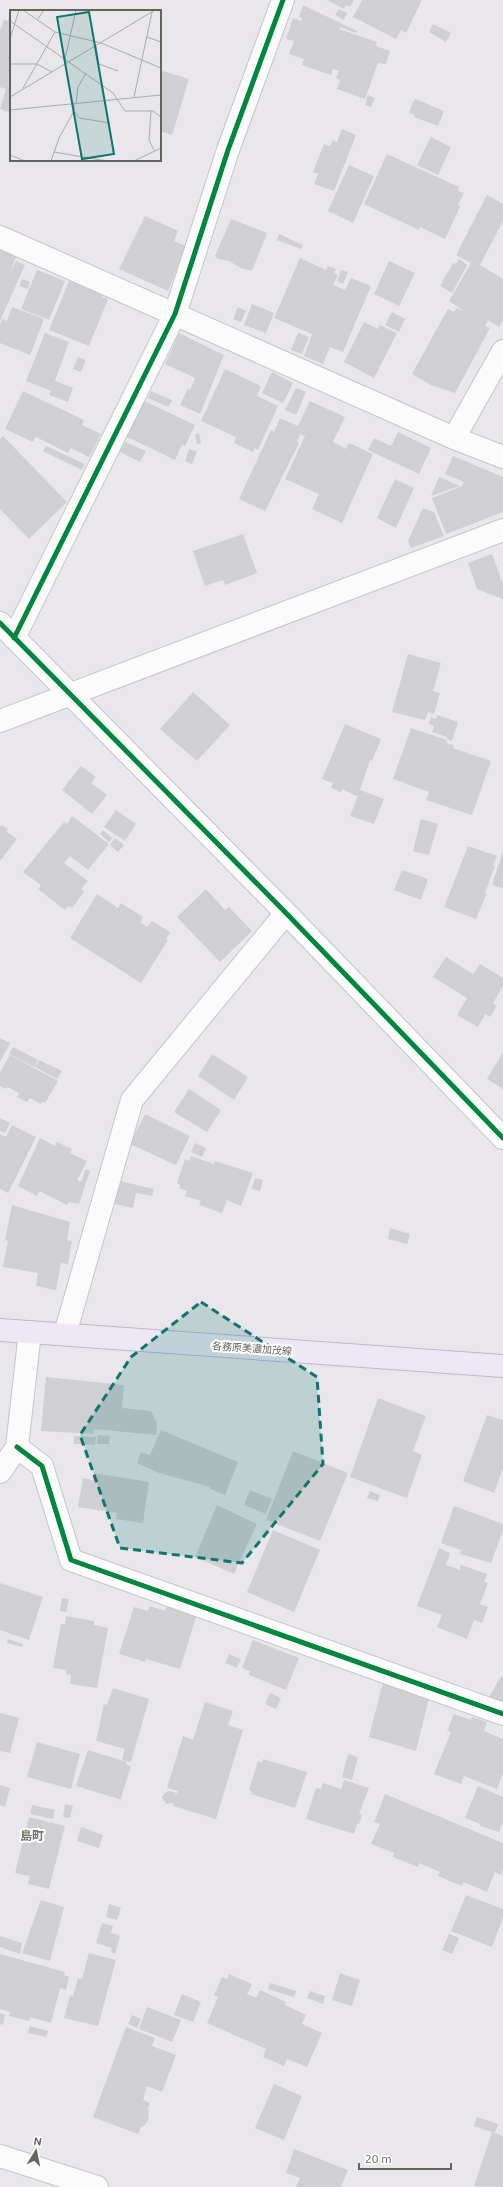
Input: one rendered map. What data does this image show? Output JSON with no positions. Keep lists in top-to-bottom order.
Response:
{
  "streets": {
    "main road": ["各務原美濃加茂線"]
  },
  "districts": ["島町"],
  "scale_bar": "20 m",
  "north": "top"
}
